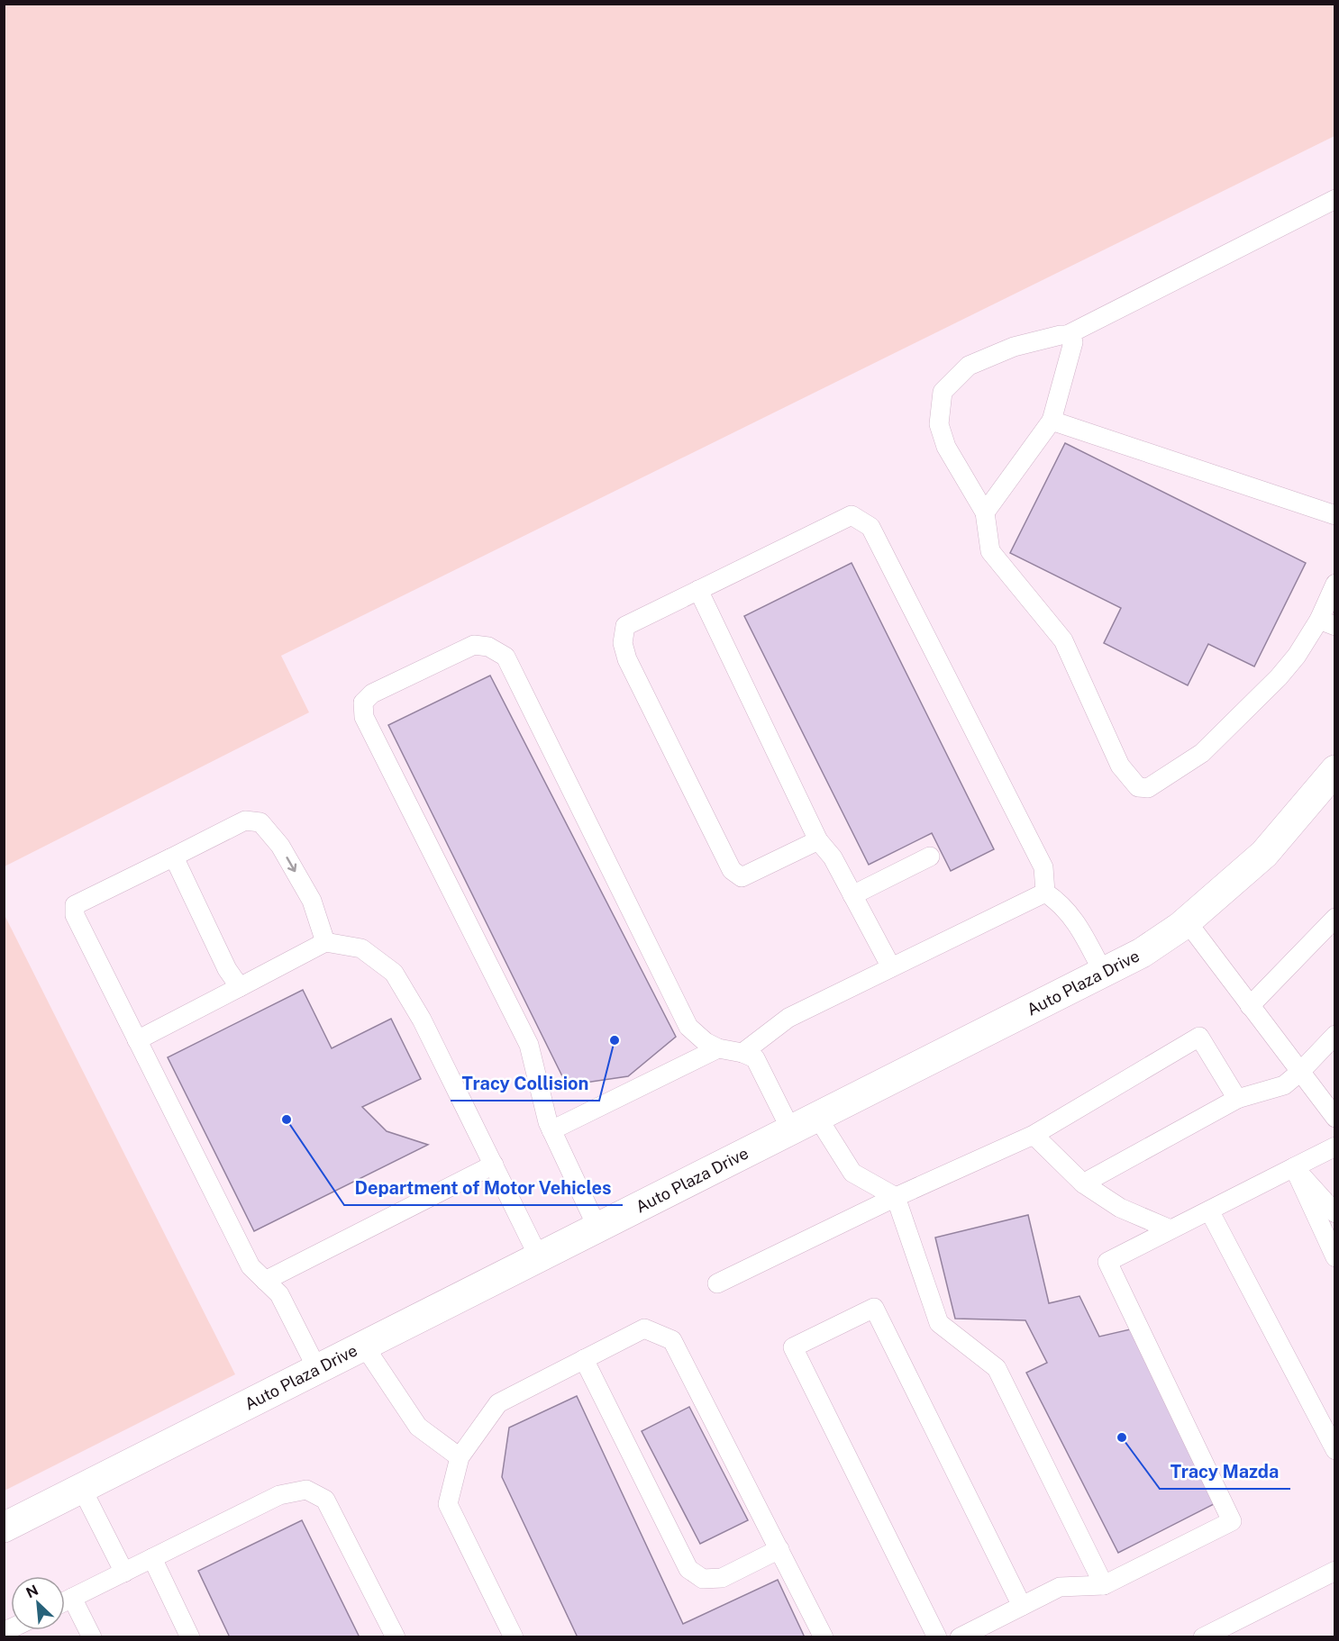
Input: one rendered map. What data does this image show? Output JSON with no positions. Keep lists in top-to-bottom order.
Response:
{
  "streets": {
    "street": ["Auto Plaza Drive"]
  },
  "places": ["Tracy Collision", "Department of Motor Vehicles", "Tracy Mazda"],
  "north": "top left"
}
